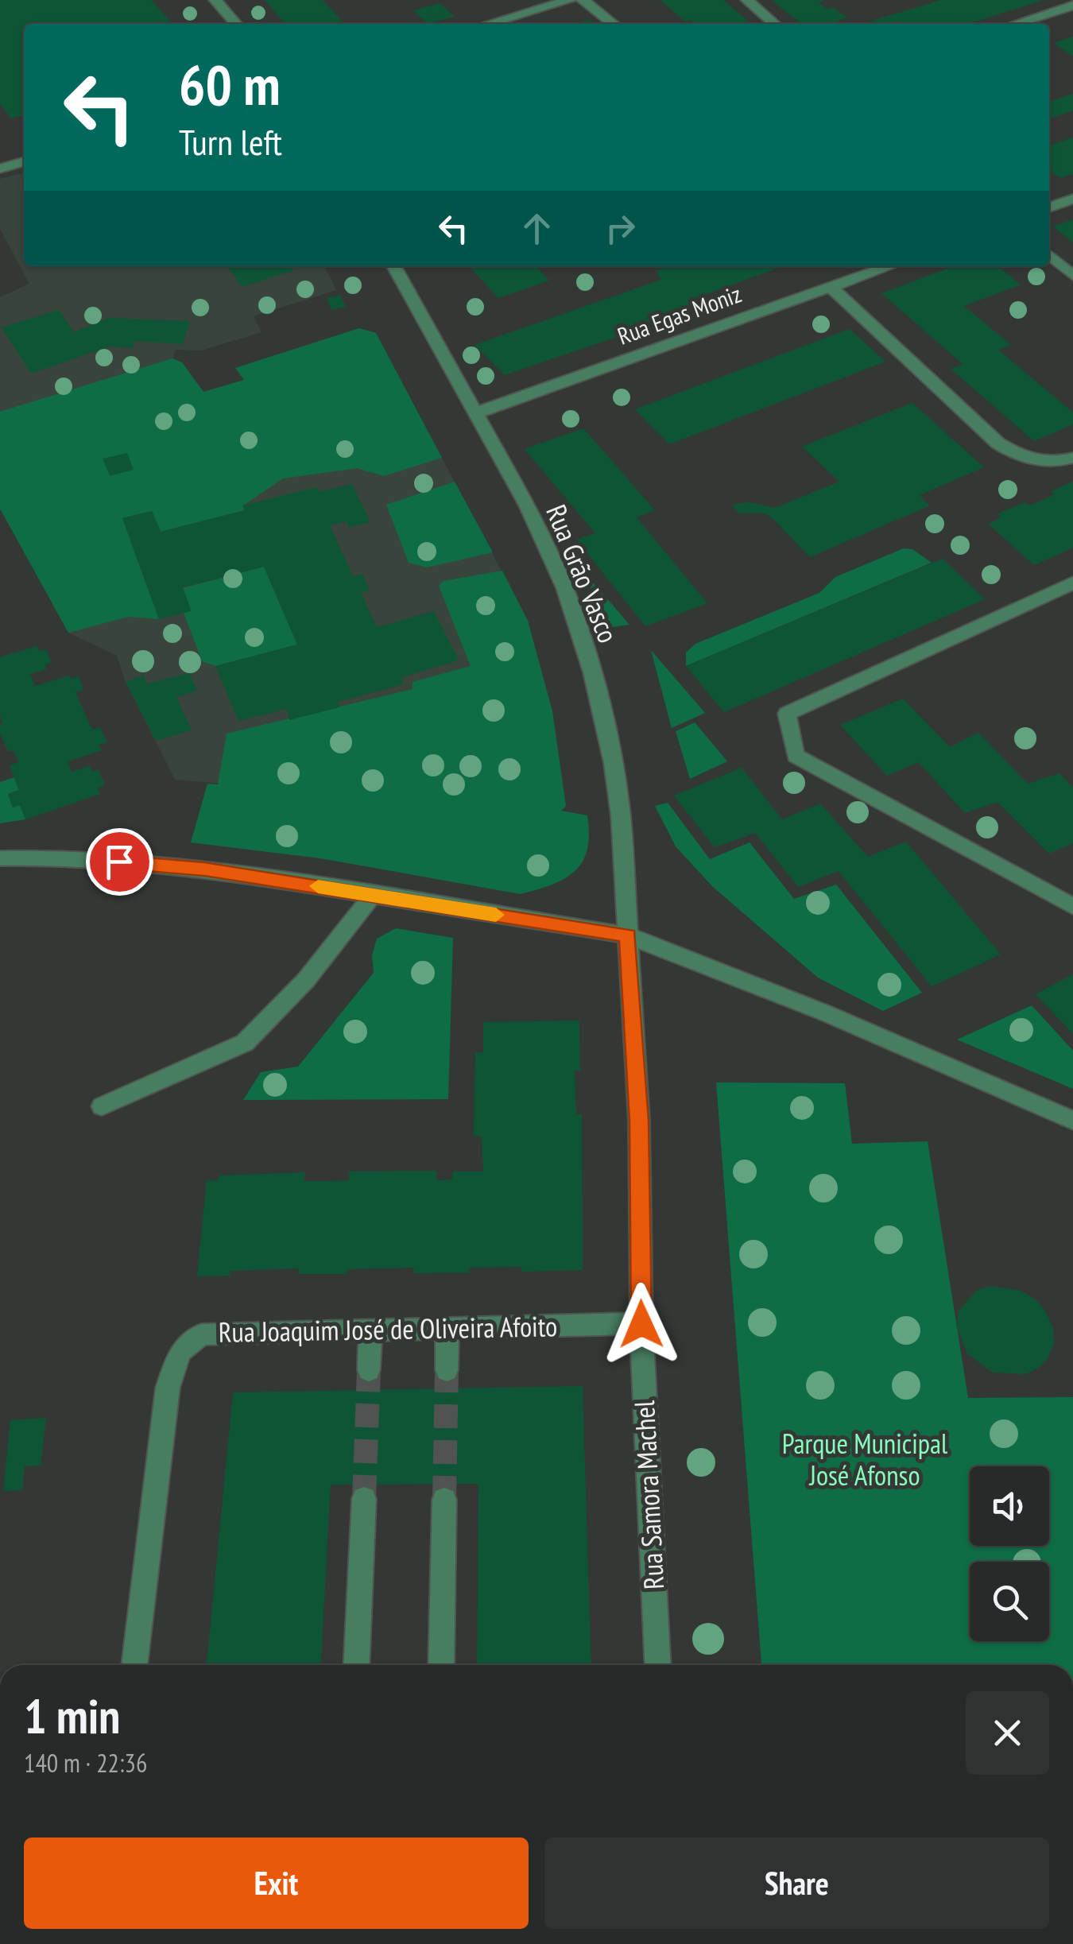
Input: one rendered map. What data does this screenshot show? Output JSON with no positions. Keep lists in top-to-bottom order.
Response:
{
  "streets": {
    "street": [
      "Rua Egas Moniz",
      "Rua Grão Vasco",
      "Rua Joaquim José de Oliveira Afoito",
      "Rua Samora Machel"
    ]
  },
  "crossings": [
    ["Rua Egas Moniz", "Rua Grão Vasco"],
    ["Rua Grão Vasco", "Rua Samora Machel"],
    ["Rua Joaquim José de Oliveira Afoito", "Rua Samora Machel"]
  ],
  "parks": ["Parque Municipal José Afonso"],
  "page": {
    "turn": ["60 m", "Turn left"],
    "heading": ["1 min", "140 m · 22:36"],
    "buttons": ["Exit", "Share"]
  }
}
